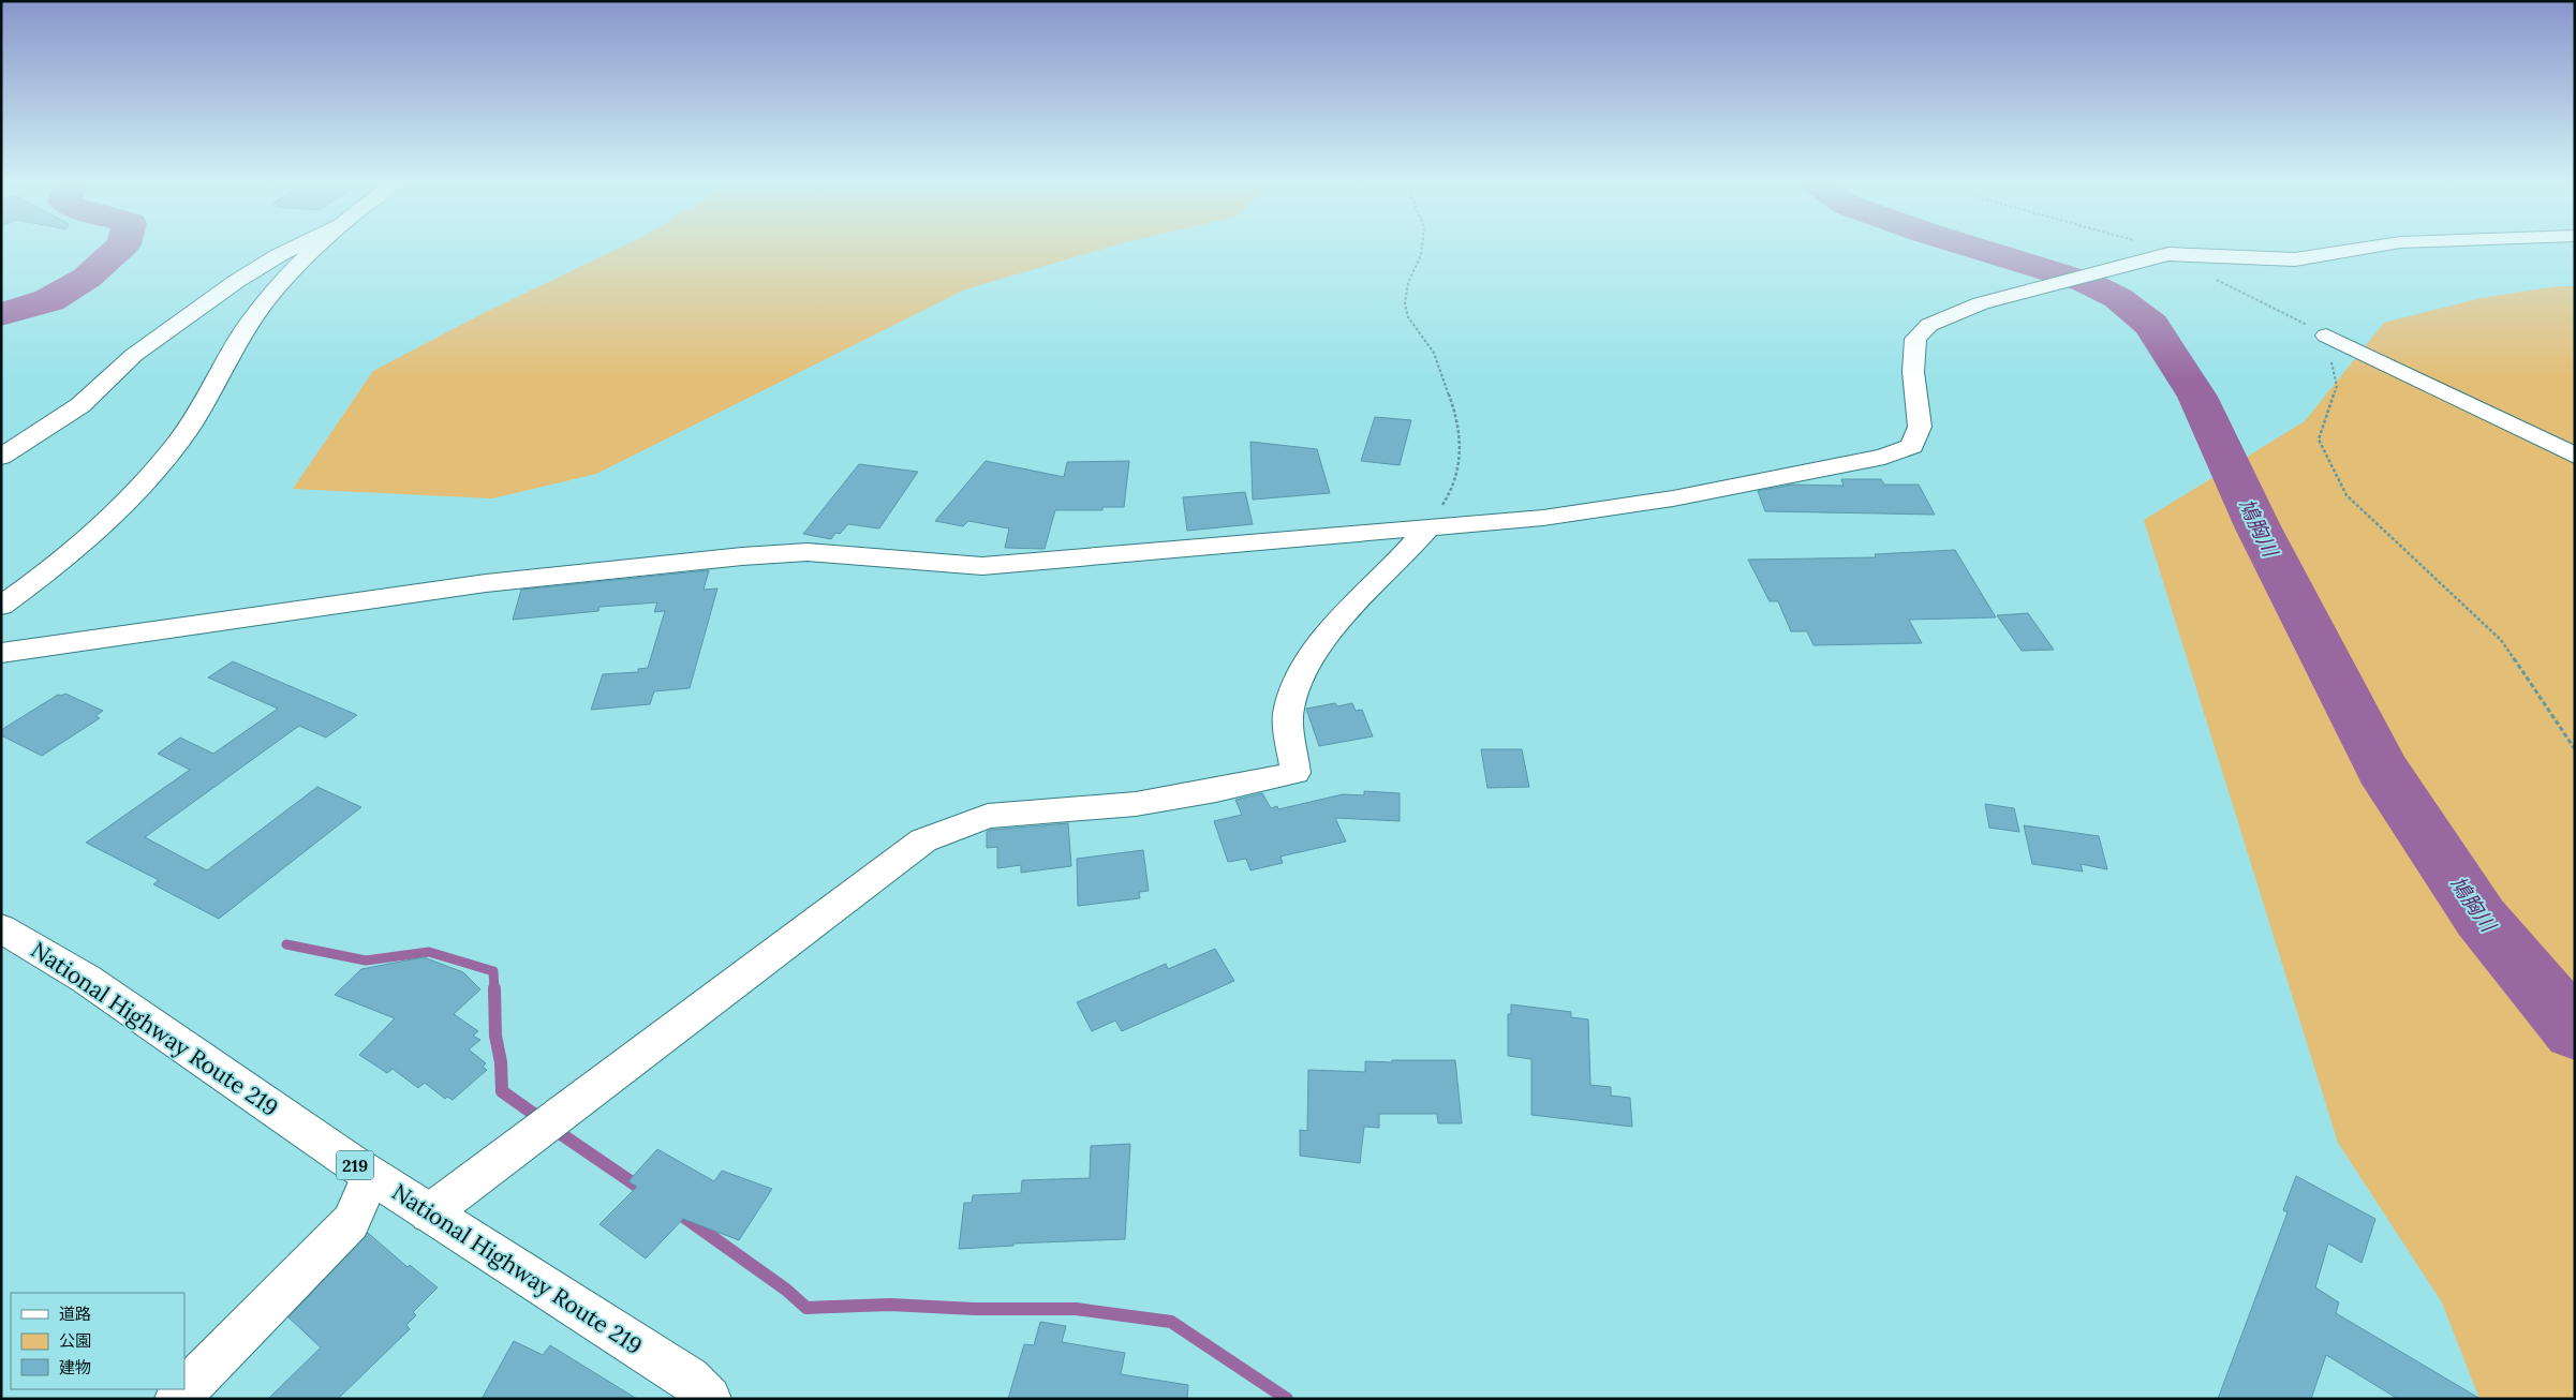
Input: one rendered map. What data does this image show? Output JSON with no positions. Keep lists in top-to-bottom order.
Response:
{
  "streets": {
    "main road": ["National Highway Route 219", "219"]
  },
  "water": ["鳩胸川"],
  "legend": ["道路", "公園", "建物"]
}
